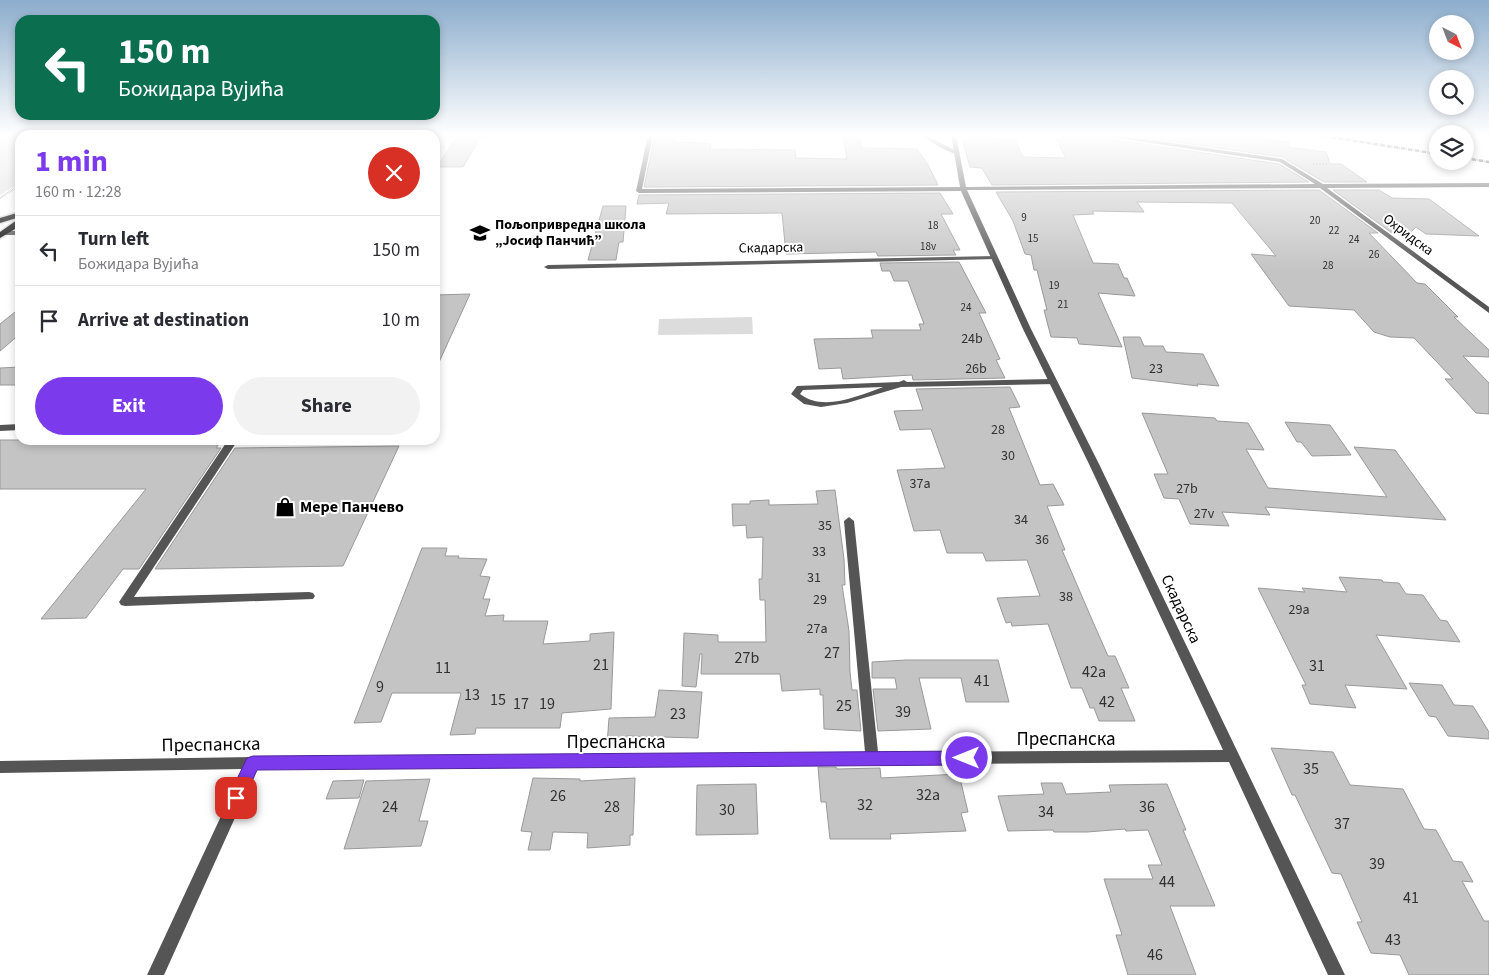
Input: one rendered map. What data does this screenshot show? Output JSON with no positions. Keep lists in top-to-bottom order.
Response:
{
  "streets": {
    "street": ["Охридска", "Скадарска", "Преспанска"]
  },
  "crossings": [
    ["Скадарска", "Преспанска"]
  ],
  "places": {
    "school or university": ["Пољопривредна школа „Јосиф Панчић”"],
    "shop": ["Мере Панчево"]
  },
  "house_numbers": [
    "9",
    "20",
    "18",
    "22",
    "15",
    "24",
    "18v",
    "26",
    "28",
    "19",
    "21",
    "24",
    "24b",
    "26b",
    "23",
    "28",
    "30",
    "37a",
    "27b",
    "27v",
    "34",
    "35",
    "36",
    "33",
    "31",
    "38",
    "29",
    "29a",
    "27a",
    "27",
    "27b",
    "21",
    "31",
    "11",
    "42a",
    "41",
    "9",
    "13",
    "15",
    "42",
    "17",
    "19",
    "25",
    "39",
    "23",
    "35",
    "32a",
    "26",
    "32",
    "24",
    "28",
    "36",
    "30",
    "34",
    "37",
    "39",
    "44",
    "41",
    "43",
    "46"
  ],
  "north": "bottom right",
  "page": {
    "turn": ["150 m", "Божидара Вујића"],
    "heading": ["1 min", "160 m · 12:28"],
    "list": [
      {
        "name": "Turn left",
        "note": "Божидара Вујића",
        "value": "150 m"
      },
      {
        "name": "Arrive at destination",
        "value": "10 m"
      }
    ],
    "buttons": ["Exit", "Share"]
  }
}
